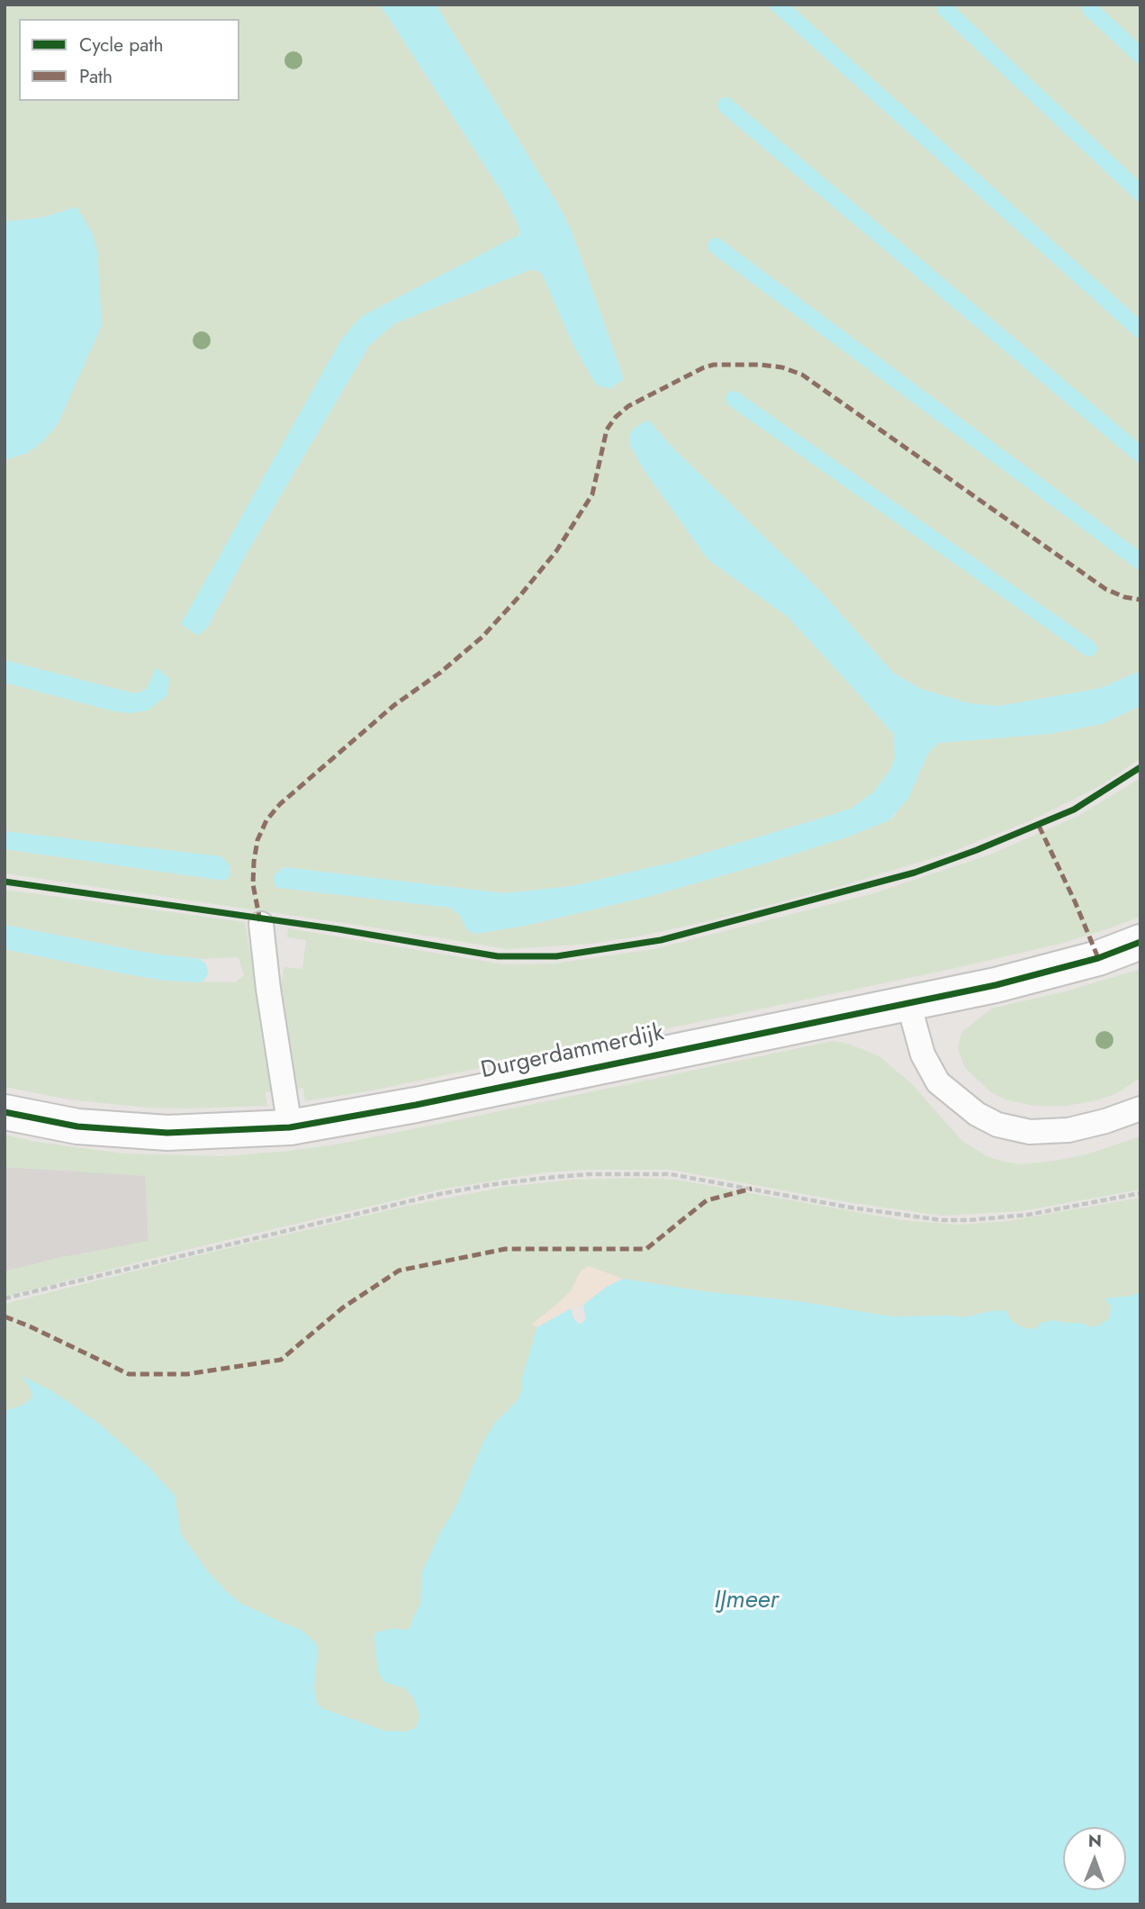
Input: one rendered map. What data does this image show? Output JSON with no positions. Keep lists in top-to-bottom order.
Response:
{
  "streets": {
    "street": ["Durgerdammerdijk"]
  },
  "water": ["IJmeer"],
  "legend": ["Cycle path", "Path"],
  "north": "top"
}
